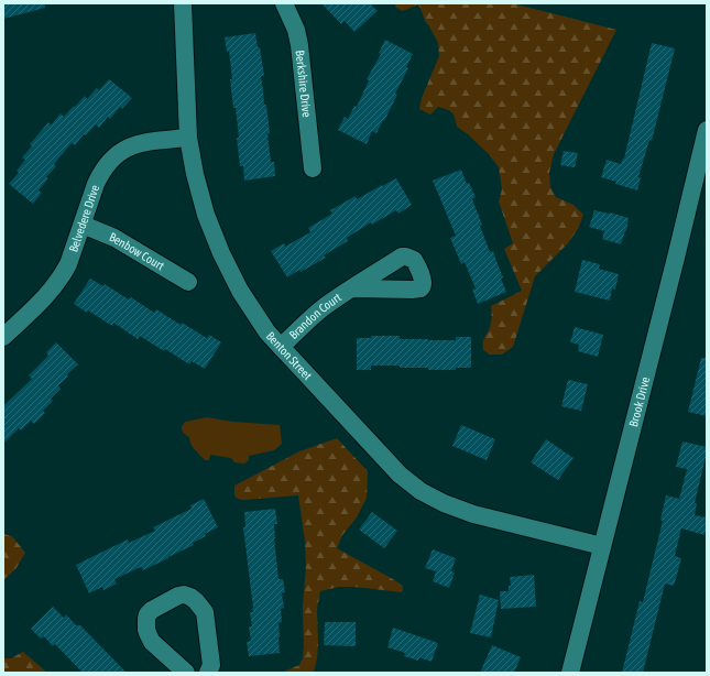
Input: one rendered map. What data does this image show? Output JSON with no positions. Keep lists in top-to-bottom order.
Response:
{
  "streets": {
    "street": [
      "Berkshire Drive",
      "Belvedere Drive",
      "Benbow Court",
      "Brandon Court",
      "Benton Street",
      "Brook Drive"
    ]
  },
  "crossings": [
    ["Belvedere Drive", "Benbow Court"],
    ["Belvedere Drive", "Benton Street"],
    ["Brandon Court", "Benton Street"],
    ["Benton Street", "Brook Drive"]
  ]
}
